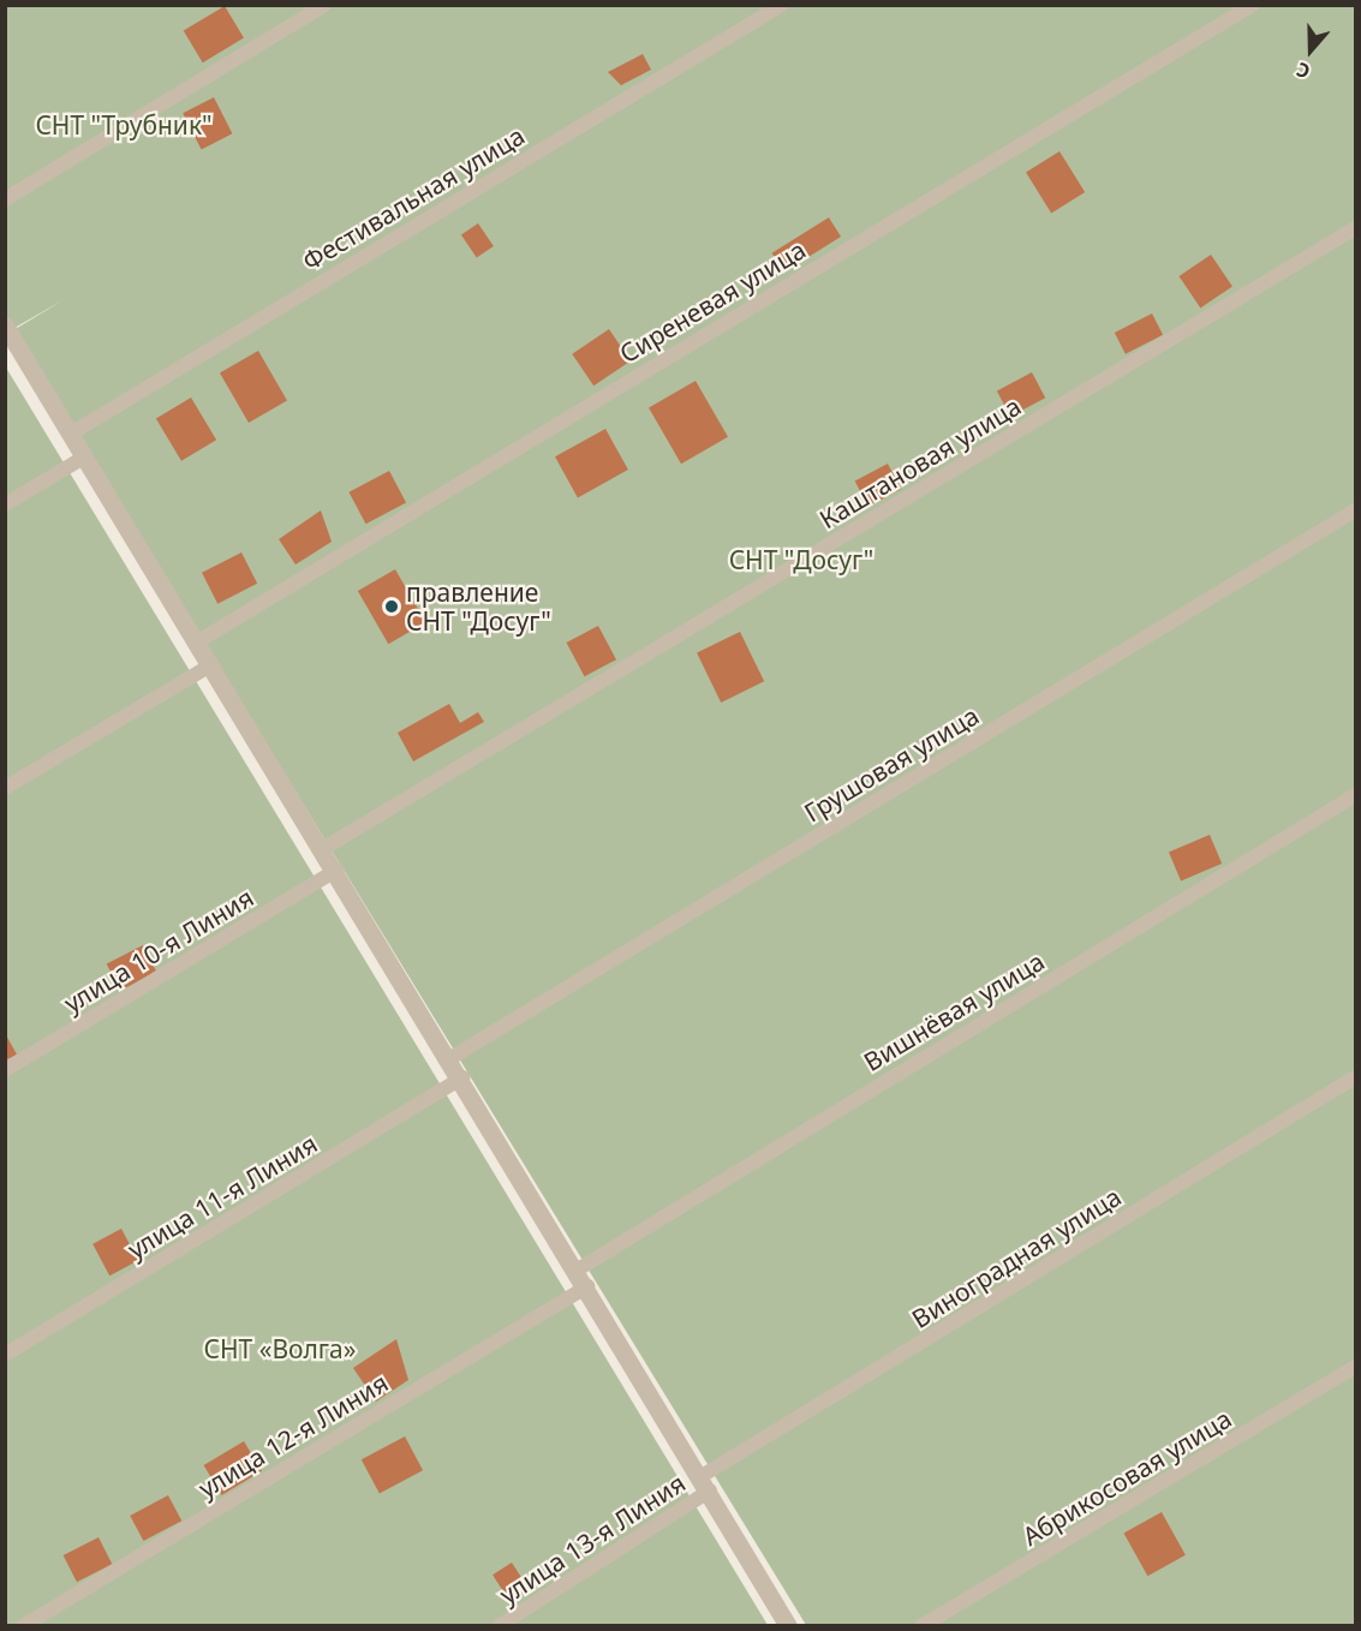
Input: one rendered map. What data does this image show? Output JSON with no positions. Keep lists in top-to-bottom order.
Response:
{
  "streets": {
    "lane": [
      "Фестивальная улица",
      "Сиреневая улица",
      "Каштановая улица",
      "Грушовая улица",
      "улица 10-я Линия",
      "Вишнёвая улица",
      "улица 11-я Линия",
      "Виноградная улица",
      "улица 12-я Линия",
      "Абрикосовая улица",
      "улица 13-я Линия"
    ]
  },
  "crossings": [
    ["Виноградная улица", "улица 13-я Линия"]
  ],
  "parks": ["СНТ \"Трубник\"", "СНТ \"Досуг\"", "СНТ «Волга»"],
  "places": ["правление СНТ \"Досуг\""],
  "north": "bottom"
}
